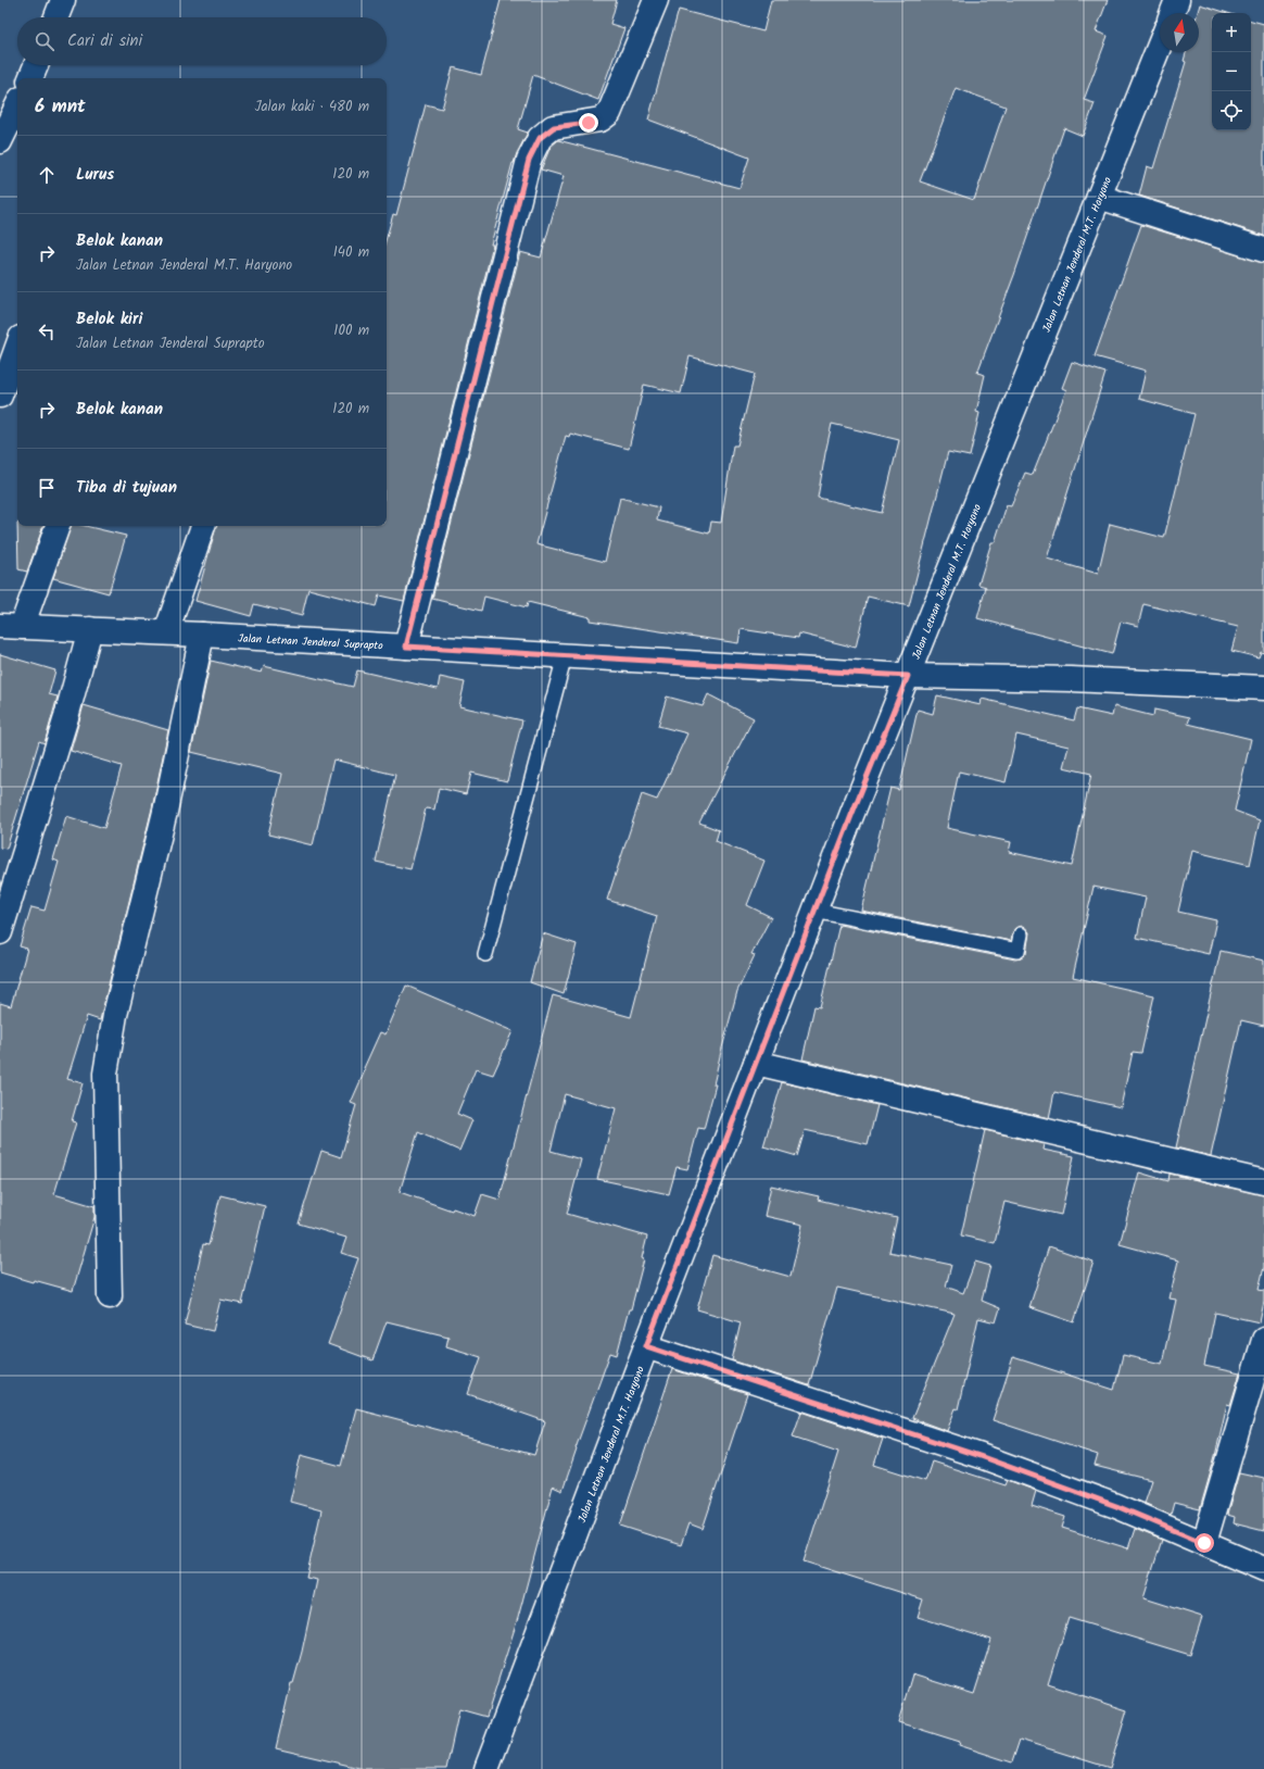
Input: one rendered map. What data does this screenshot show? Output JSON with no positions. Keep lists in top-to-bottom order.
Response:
{
  "streets": {
    "street": ["Jalan Letnan Jenderal M.T. Haryono", "Jalan Letnan Jenderal Suprapto"]
  },
  "crossings": [
    ["Jalan Letnan Jenderal M.T. Haryono", "Jalan Letnan Jenderal Suprapto"]
  ],
  "north": "top",
  "page": {
    "map_buttons": ["+", "−"],
    "search": "Cari di sini",
    "heading": ["6 mnt", "Jalan kaki · 480 m"],
    "list": [
      ["Lurus", "120 m"],
      ["Belok kanan", "Jalan Letnan Jenderal M.T. Haryono", "140 m"],
      ["Belok kiri", "Jalan Letnan Jenderal Suprapto", "100 m"],
      ["Belok kanan", "120 m"],
      "Tiba di tujuan"
    ]
  }
}
